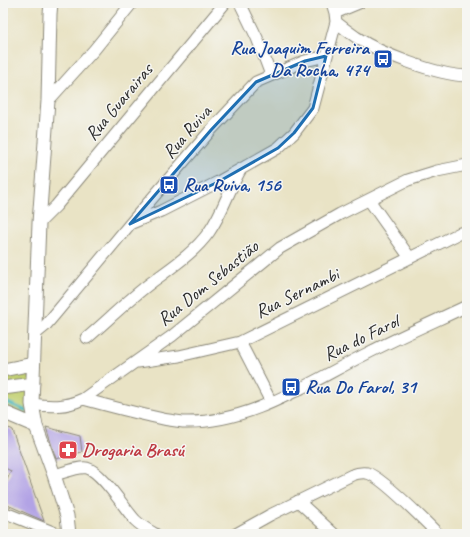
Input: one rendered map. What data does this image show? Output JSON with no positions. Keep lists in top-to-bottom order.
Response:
{
  "streets": {
    "street": [
      "Rua Guarairas",
      "Rua Ruiva",
      "Rua Dom Sebastião",
      "Rua Sernambi",
      "Rua do Farol"
    ]
  },
  "crossings": [
    ["Rua Dom Sebastião", "Rua Sernambi"],
    ["Rua Dom Sebastião", "Rua do Farol"]
  ],
  "places": {
    "bus stop": ["Rua Joaquim Ferreira Da Rocha, 474", "Rua Ruiva, 156", "Rua Do Farol, 31"],
    "pharmacy": ["Drogaria Brasú"]
  }
}
